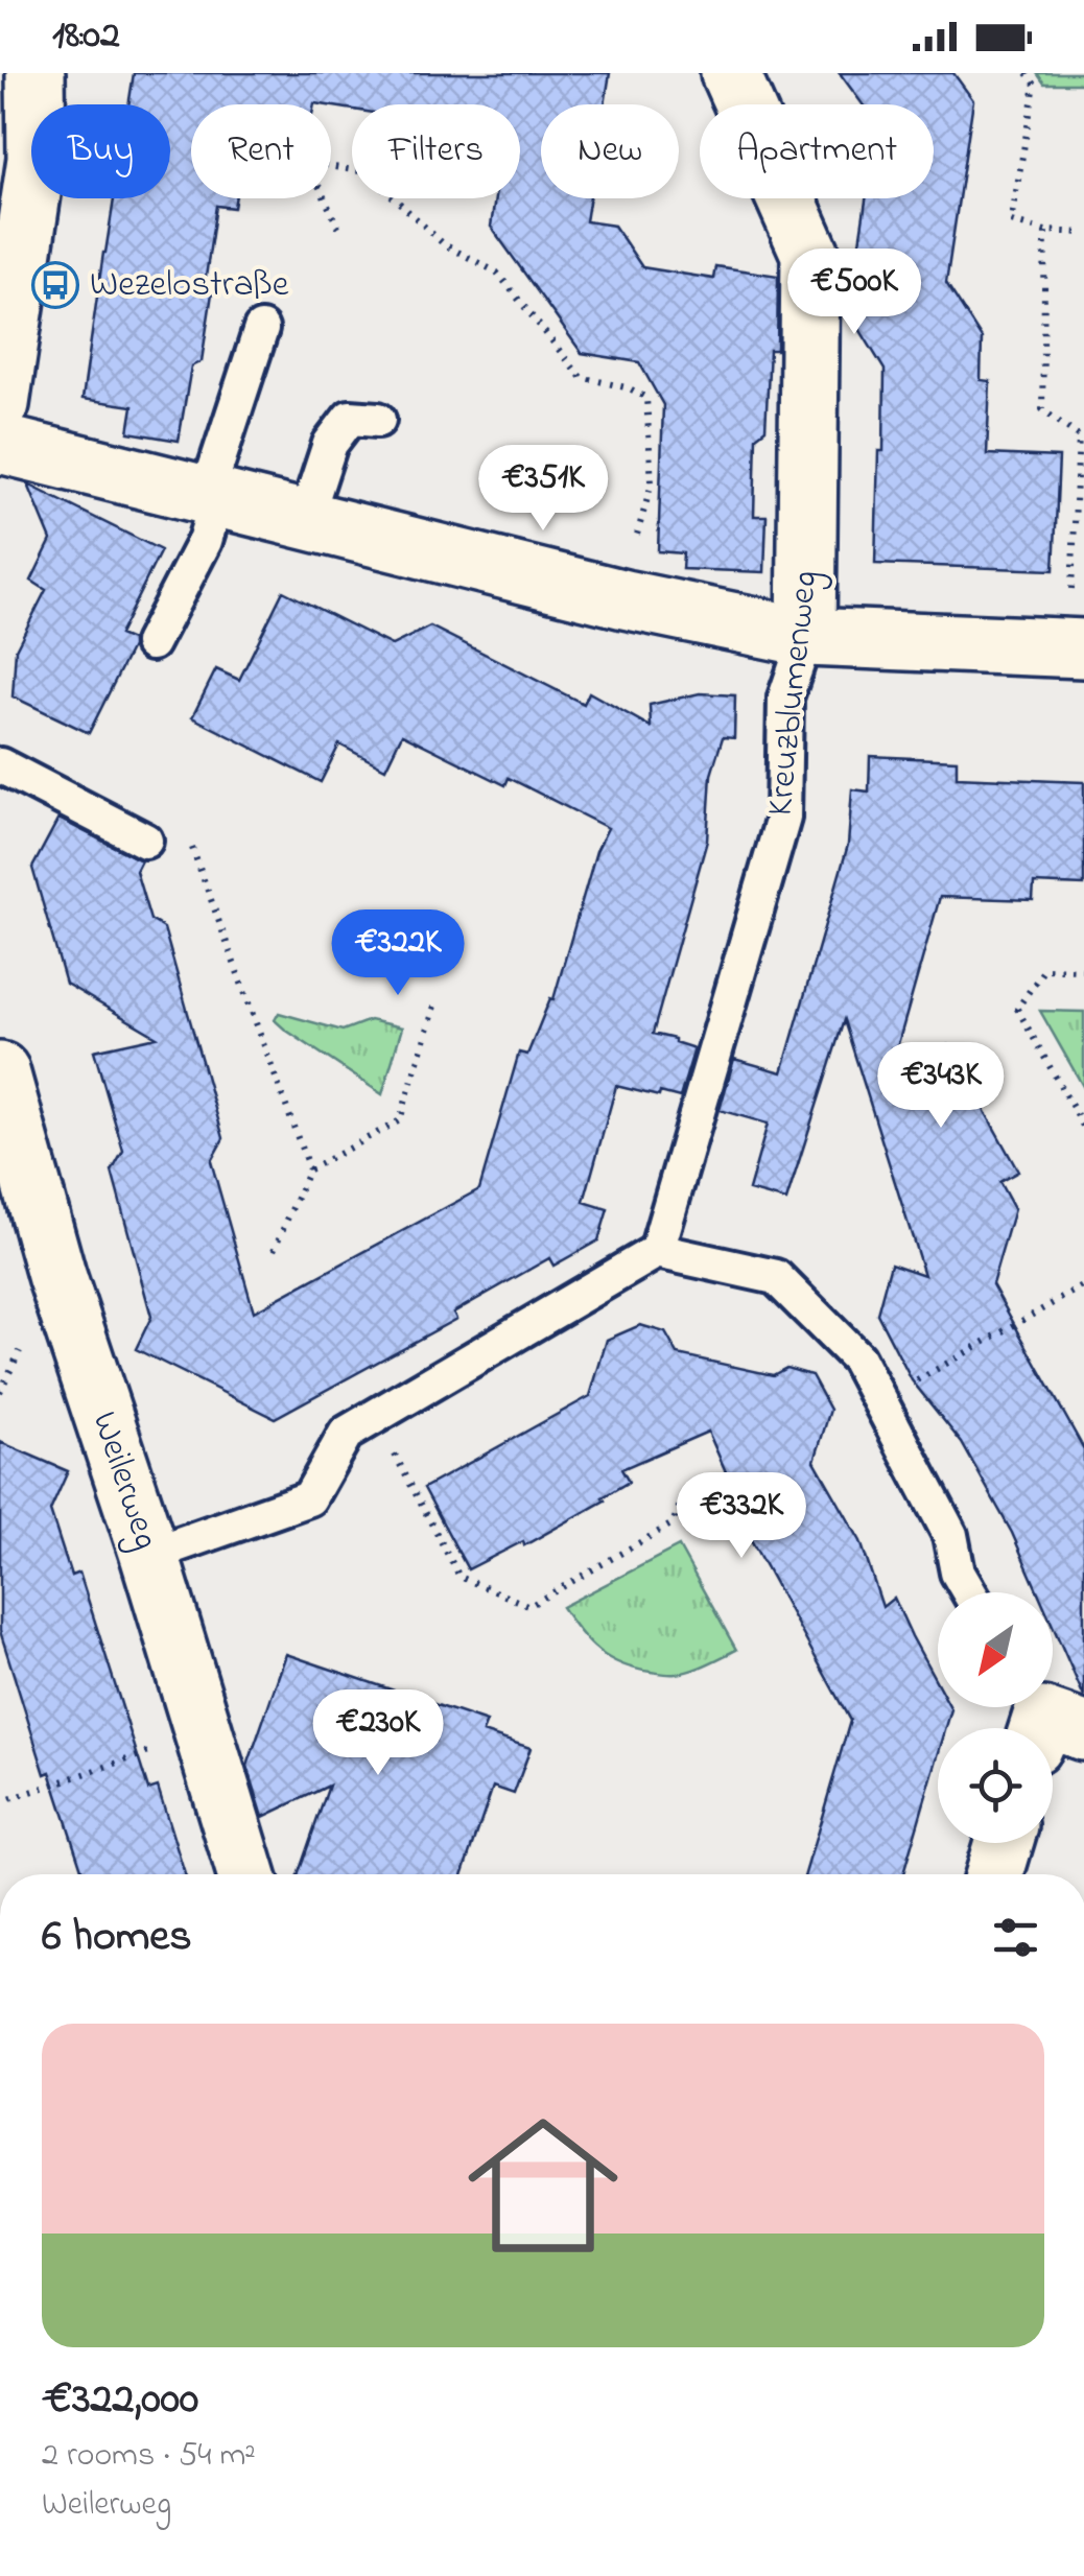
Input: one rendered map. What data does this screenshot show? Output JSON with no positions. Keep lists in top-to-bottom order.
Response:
{
  "streets": {
    "street": ["Kreuzblumenweg", "Weilerweg"]
  },
  "places": {
    "bus stop": ["Wezelostraße"]
  },
  "north": "bottom left",
  "page": {
    "status": "18:02",
    "chip": [
      "Buy",
      "Rent",
      "Filters",
      "New",
      "Apartment"
    ],
    "price": [
      "€500K",
      "€351K",
      "€322K",
      "€343K",
      "€332K",
      "€230K"
    ],
    "heading": "6 homes",
    "list": [
      {
        "name": "€322,000",
        "note": "2 rooms · 54 m² · Weilerweg"
      }
    ]
  }
}
